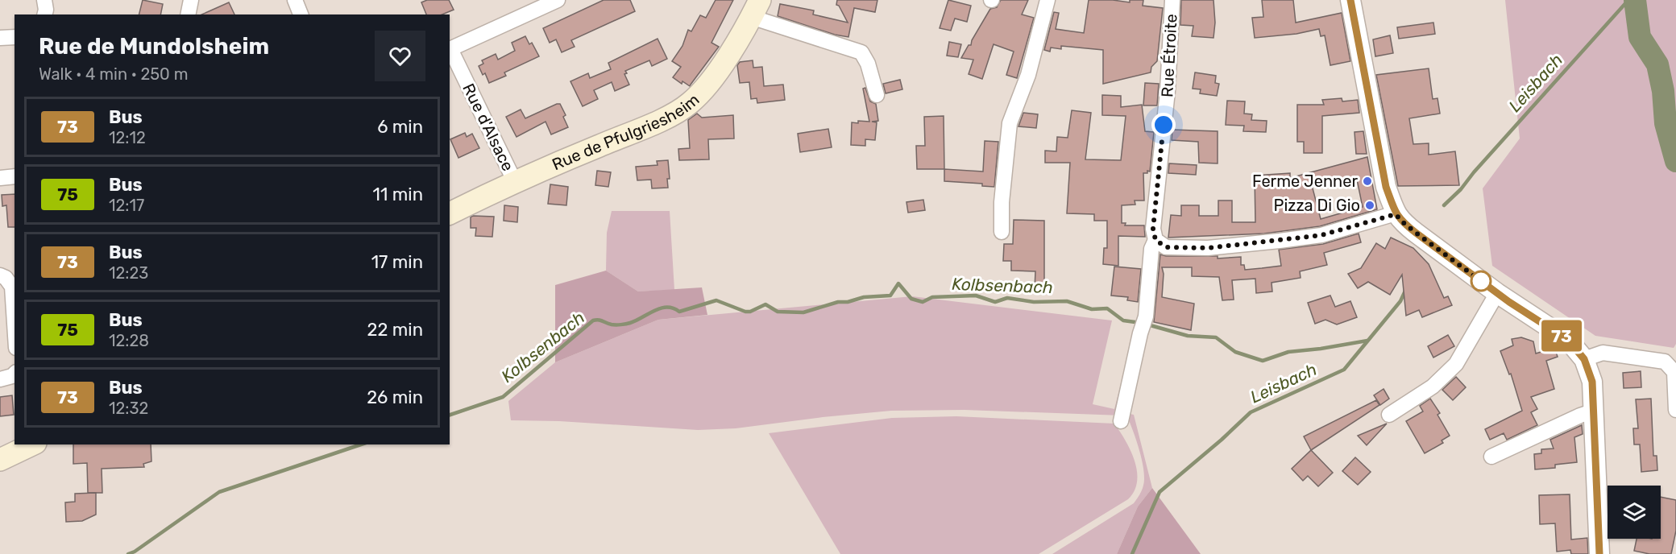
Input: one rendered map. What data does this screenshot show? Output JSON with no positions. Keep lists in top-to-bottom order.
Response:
{
  "streets": {
    "main road": ["Rue de Pfulgriesheim"],
    "street": ["Rue Étroite", "Rue d'Alsace"]
  },
  "crossings": [
    ["Rue d'Alsace", "Rue de Pfulgriesheim"]
  ],
  "water": ["Leisbach", "Kolbsenbach"],
  "places": ["Ferme Jenner", "Pizza Di Gio"],
  "lines": ["bus line 73"],
  "page": {
    "on_map": "73",
    "heading": ["Rue de Mundolsheim", "Walk · 4 min · 250 m"],
    "list": [
      {
        "mark": "73",
        "name": "Bus",
        "note": "12:12",
        "value": "6 min"
      },
      {
        "mark": "75",
        "name": "Bus",
        "note": "12:17",
        "value": "11 min"
      },
      {
        "mark": "73",
        "name": "Bus",
        "note": "12:23",
        "value": "17 min"
      },
      {
        "mark": "75",
        "name": "Bus",
        "note": "12:28",
        "value": "22 min"
      },
      {
        "mark": "73",
        "name": "Bus",
        "note": "12:32",
        "value": "26 min"
      }
    ]
  }
}
